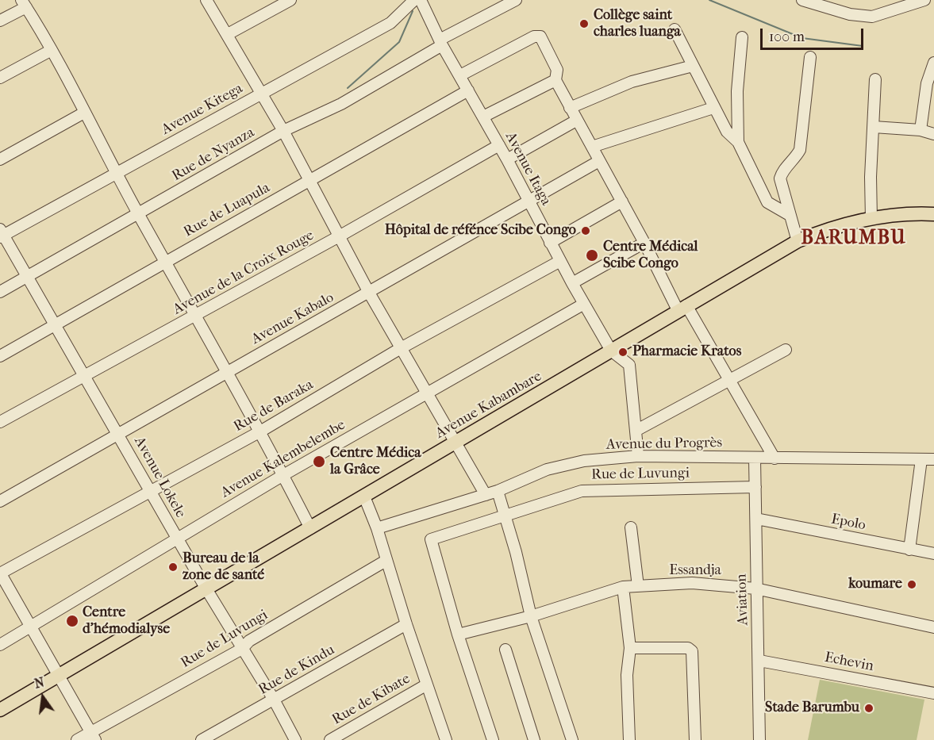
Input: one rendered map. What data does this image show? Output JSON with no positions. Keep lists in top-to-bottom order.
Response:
{
  "streets": {
    "main road": ["Avenue Kabambare"],
    "street": [
      "Avenue Kitega",
      "Rue de Nyanza",
      "Avenue Itaga",
      "Rue de Luapula",
      "Avenue de la Croix Rouge",
      "Avenue Kabalo",
      "Rue de Baraka",
      "Avenue du Progrès",
      "Avenue Kalembelembe",
      "Rue de Luvungi",
      "Avenue Lokele",
      "Epolo",
      "Essandja",
      "Aviation",
      "Echevin",
      "Rue de Kindu",
      "Rue de Kibate"
    ]
  },
  "crossings": [
    ["Avenue Kitega", "Avenue Itaga"],
    ["Avenue Kitega", "Avenue Lokele"],
    ["Rue de Nyanza", "Avenue Itaga"],
    ["Rue de Nyanza", "Avenue Lokele"],
    ["Avenue Itaga", "Rue de Luapula"],
    ["Avenue Itaga", "Avenue de la Croix Rouge"],
    ["Avenue Itaga", "Avenue Kabalo"],
    ["Avenue Itaga", "Avenue Kabambare"],
    ["Avenue Itaga", "Rue de Baraka"],
    ["Avenue Itaga", "Avenue Kalembelembe"],
    ["Rue de Luapula", "Avenue Lokele"],
    ["Avenue de la Croix Rouge", "Avenue Lokele"],
    ["Avenue Kabalo", "Avenue Lokele"],
    ["Avenue Kabambare", "Avenue Lokele"],
    ["Rue de Baraka", "Avenue Lokele"],
    ["Avenue du Progrès", "Aviation"],
    ["Avenue Kalembelembe", "Avenue Lokele"],
    ["Rue de Luvungi", "Avenue Lokele"],
    ["Rue de Luvungi", "Essandja"],
    ["Rue de Luvungi", "Aviation"],
    ["Avenue Lokele", "Rue de Kindu"],
    ["Epolo", "Aviation"],
    ["Essandja", "Aviation"],
    ["Aviation", "Echevin"]
  ],
  "districts": ["BARUMBU"],
  "places": [
    "Collège saint charles luanga",
    "Hôpital de réfénce Scibe Congo",
    "Centre Médical Scibe Congo",
    "Pharmacie Kratos",
    "Centre Médica la Grâce",
    "Bureau de la zone de santé",
    "koumare",
    "Centre d'hémodialyse",
    "Stade Barumbu"
  ],
  "scale_bar": "100 m",
  "north": "top"
}
